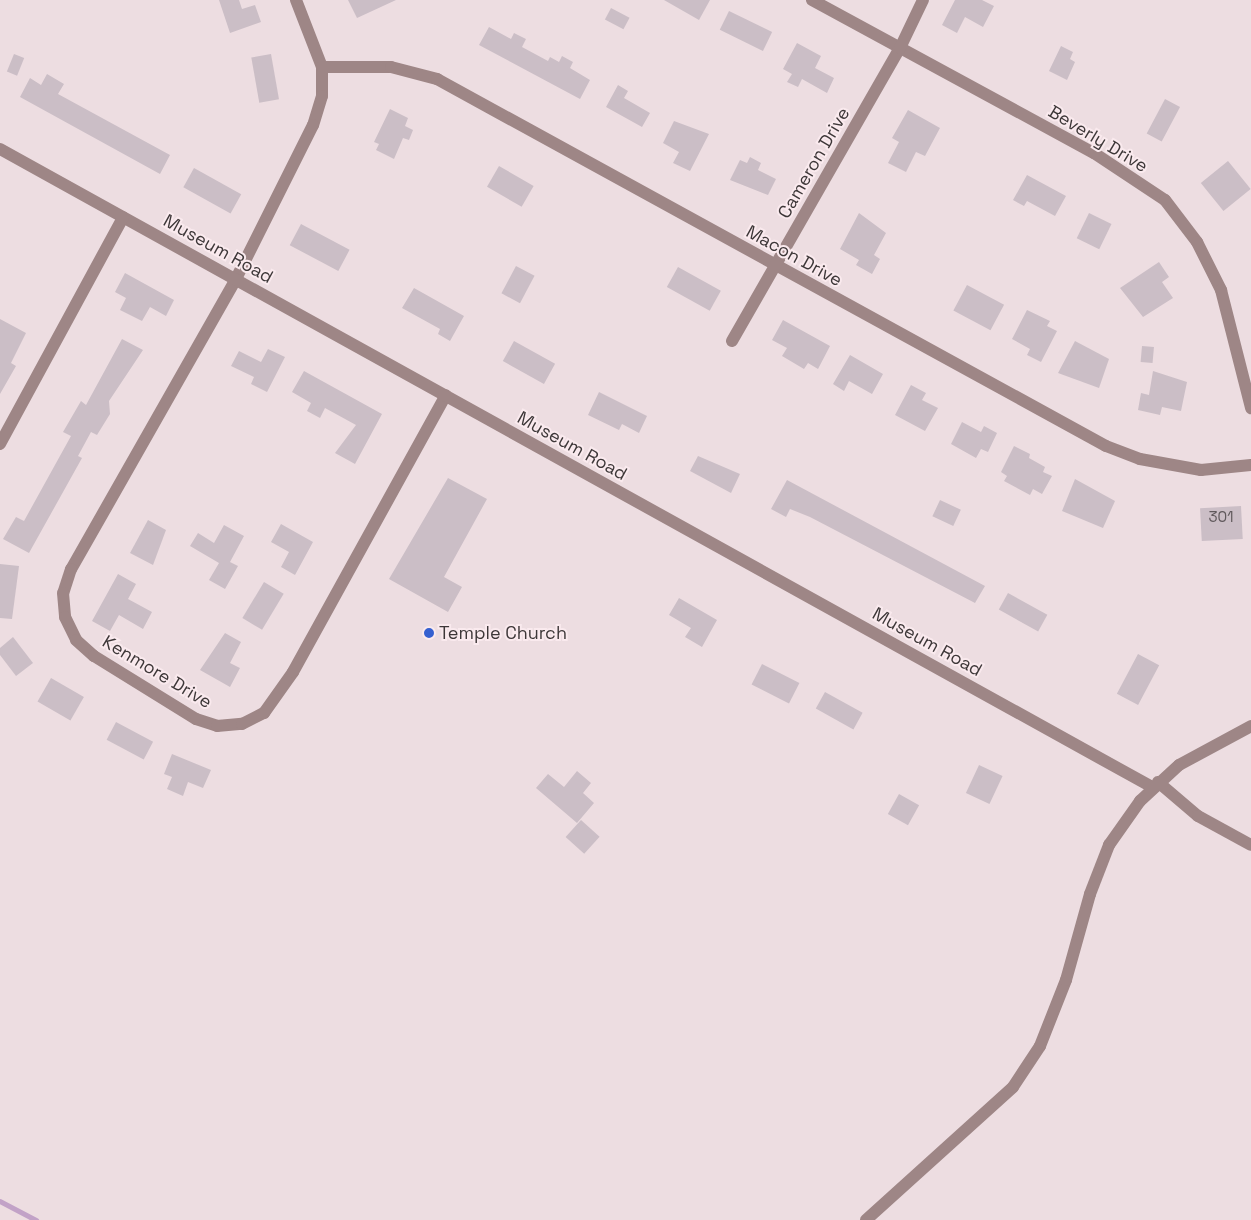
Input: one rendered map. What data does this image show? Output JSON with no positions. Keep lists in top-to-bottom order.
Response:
{
  "streets": {
    "street": [
      "Beverly Drive",
      "Cameron Drive",
      "Museum Road",
      "Macon Drive",
      "Kenmore Drive"
    ]
  },
  "crossings": [
    ["Beverly Drive", "Cameron Drive"],
    ["Cameron Drive", "Macon Drive"],
    ["Museum Road", "Kenmore Drive"],
    ["Macon Drive", "Kenmore Drive"]
  ],
  "places": ["Temple Church"],
  "house_numbers": ["301"]
}
